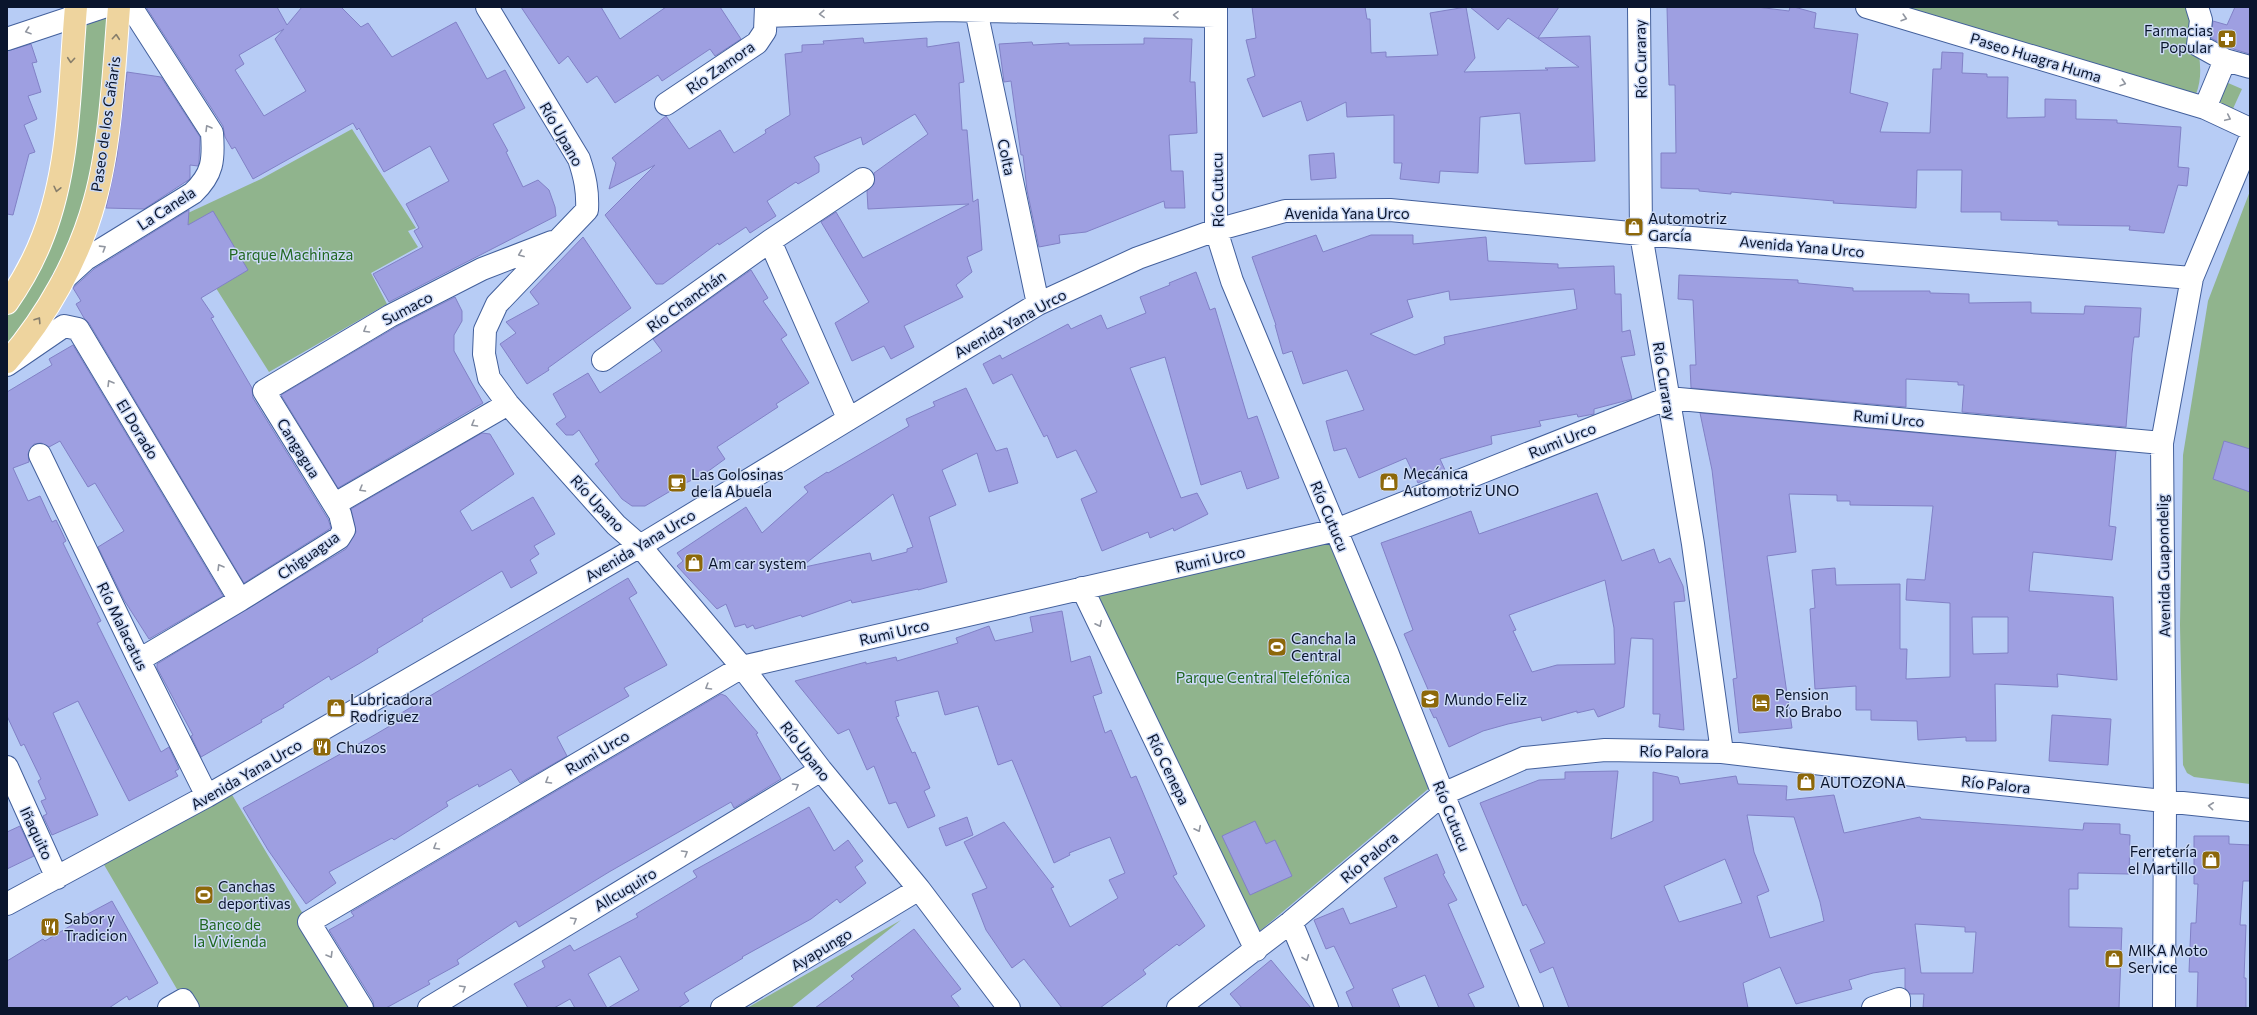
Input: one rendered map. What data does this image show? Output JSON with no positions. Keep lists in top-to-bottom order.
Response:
{
  "streets": {
    "main road": ["Paseo de los Cañaris"],
    "street": [
      "Paseo Huagra Huma",
      "Río Curaray",
      "Río Zamora",
      "Río Upano",
      "Colta",
      "Río Cutucu",
      "La Canela",
      "Avenida Yana Urco",
      "Río Chanchán",
      "Sumaco",
      "Rumi Urco",
      "El Dorado",
      "Cangagua",
      "Chiguagua",
      "Avenida Guapondelig",
      "Río Malacatus",
      "Río Palora",
      "Río Cenepa",
      "Iñaquito",
      "Allcuquiro",
      "Ayapungo"
    ]
  },
  "crossings": [
    ["Río Curaray", "Avenida Yana Urco"],
    ["Río Curaray", "Rumi Urco"],
    ["Río Curaray", "Río Palora"],
    ["Río Zamora", "Colta"],
    ["Río Zamora", "Río Cutucu"],
    ["Paseo de los Cañaris", "La Canela"],
    ["Paseo de los Cañaris", "El Dorado"],
    ["Río Upano", "Avenida Yana Urco"],
    ["Río Upano", "Sumaco"],
    ["Río Upano", "Rumi Urco"],
    ["Río Upano", "Allcuquiro"],
    ["Río Upano", "Ayapungo"],
    ["Colta", "Avenida Yana Urco"],
    ["Río Cutucu", "Avenida Yana Urco"],
    ["Río Cutucu", "Rumi Urco"],
    ["Río Cutucu", "Río Palora"],
    ["Avenida Yana Urco", "Avenida Guapondelig"],
    ["Avenida Yana Urco", "Río Malacatus"],
    ["Avenida Yana Urco", "Iñaquito"],
    ["Sumaco", "Cangagua"],
    ["Rumi Urco", "Avenida Guapondelig"],
    ["Rumi Urco", "Río Cenepa"],
    ["El Dorado", "Chiguagua"],
    ["Cangagua", "Chiguagua"],
    ["Chiguagua", "Río Malacatus"],
    ["Avenida Guapondelig", "Río Palora"],
    ["Río Palora", "Río Cenepa"]
  ],
  "one_way": [
    "Paseo Huagra Huma",
    "Río Zamora",
    "El Dorado",
    "Río Cenepa",
    "Allcuquiro"
  ],
  "parks": ["Parque Machinaza", "Parque Central Telefónica", "Banco de la Vivienda"],
  "places": {
    "pharmacy": ["Farmacias Popular"],
    "shop": [
      "Automotriz García",
      "Mecánica Automotriz UNO",
      "Am car system",
      "Lubricadora Rodriguez",
      "AUTOZONA",
      "Ferretería el Martillo",
      "MIKA Moto Service"
    ],
    "cafe": ["Las Golosinas de la Abuela"],
    "sports": ["Cancha la Central", "Canchas deportivas"],
    "school or university": ["Mundo Feliz"],
    "hotel": ["Pension Río Brabo"],
    "restaurant": ["Chuzos", "Sabor y Tradicion"]
  }
}
